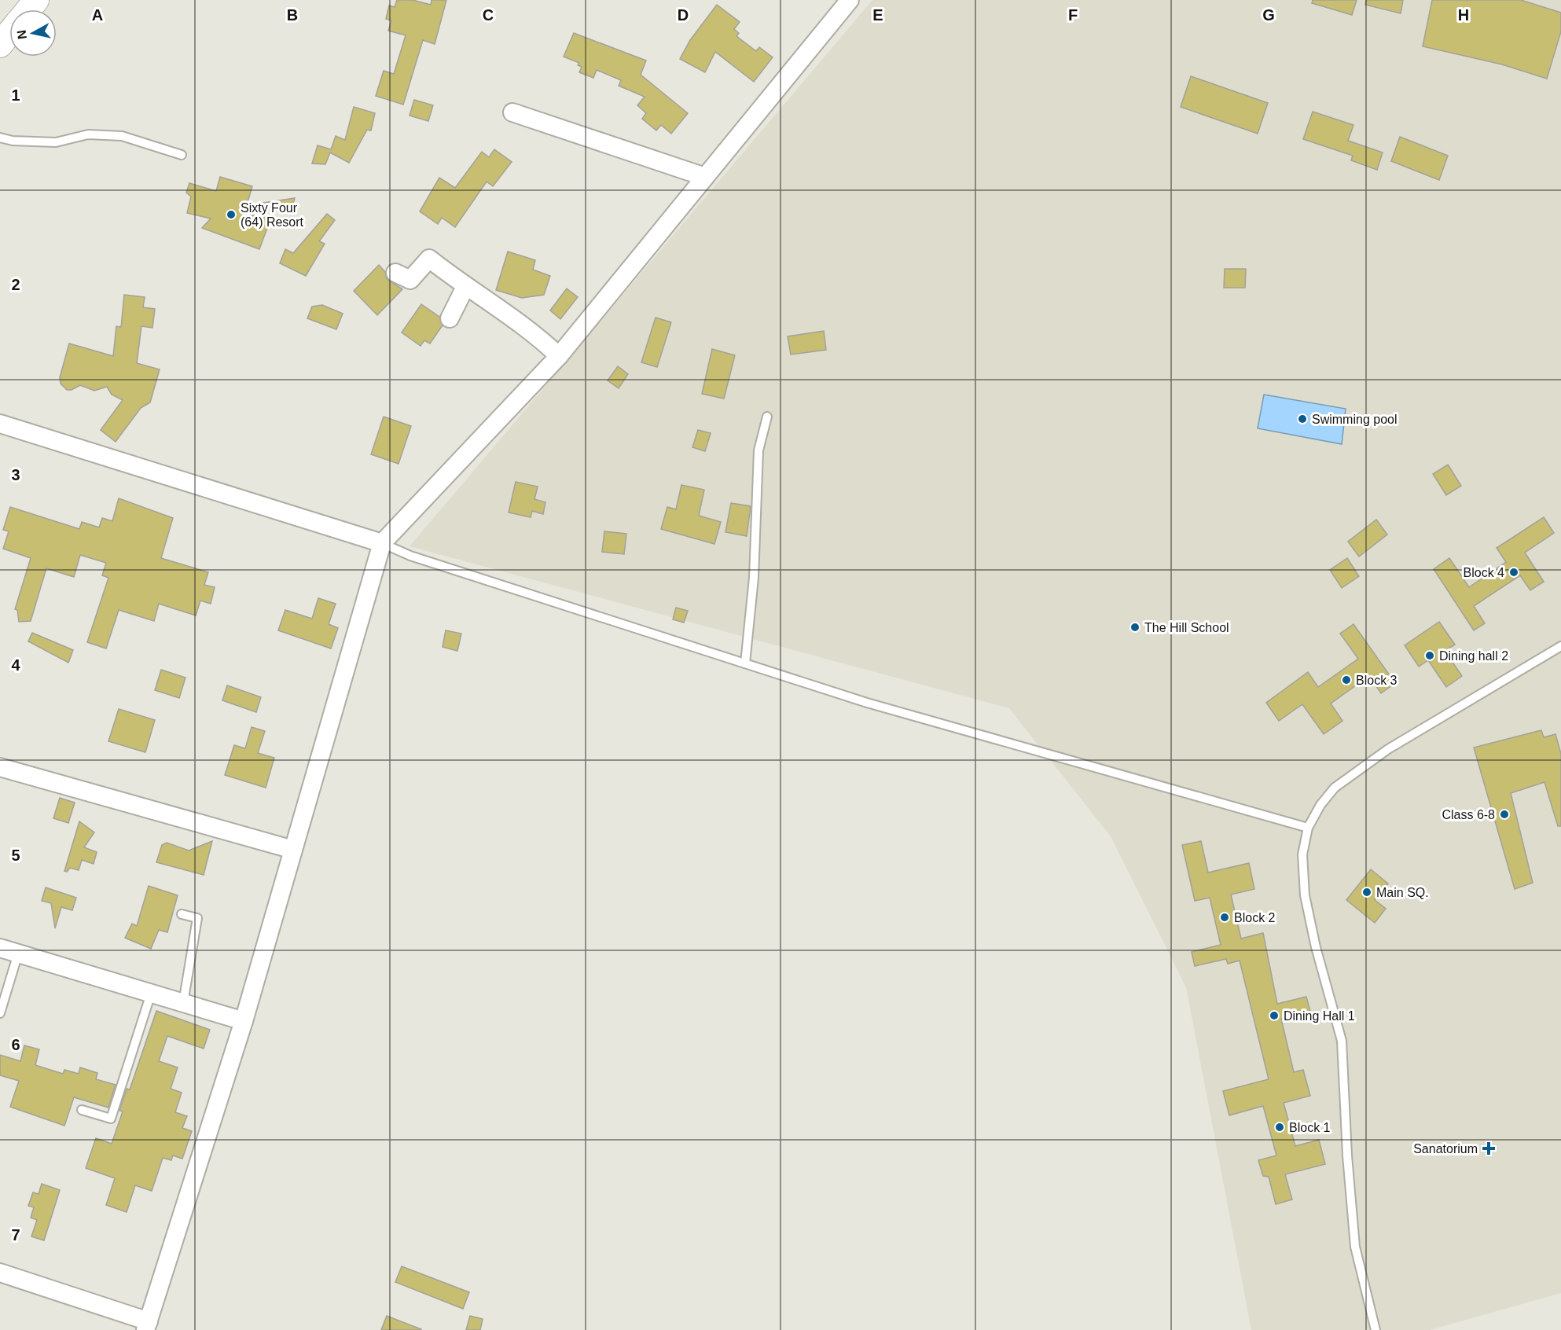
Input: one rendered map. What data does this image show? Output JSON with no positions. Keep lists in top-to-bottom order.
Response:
{
  "places": {
    "other": [
      "Sixty Four (64) Resort",
      "Swimming pool",
      "Block 4",
      "The Hill School",
      "Dining hall 2",
      "Block 3",
      "Class 6-8",
      "Main SQ.",
      "Block 2",
      "Dining Hall 1",
      "Block 1"
    ],
    "health": ["Sanatorium"]
  },
  "north": "left",
  "grid": {
    "columns": [
      "A",
      "B",
      "C",
      "D",
      "E",
      "F",
      "G",
      "H"
    ],
    "rows": [
      "1",
      "2",
      "3",
      "4",
      "5",
      "6",
      "7"
    ]
  }
}
